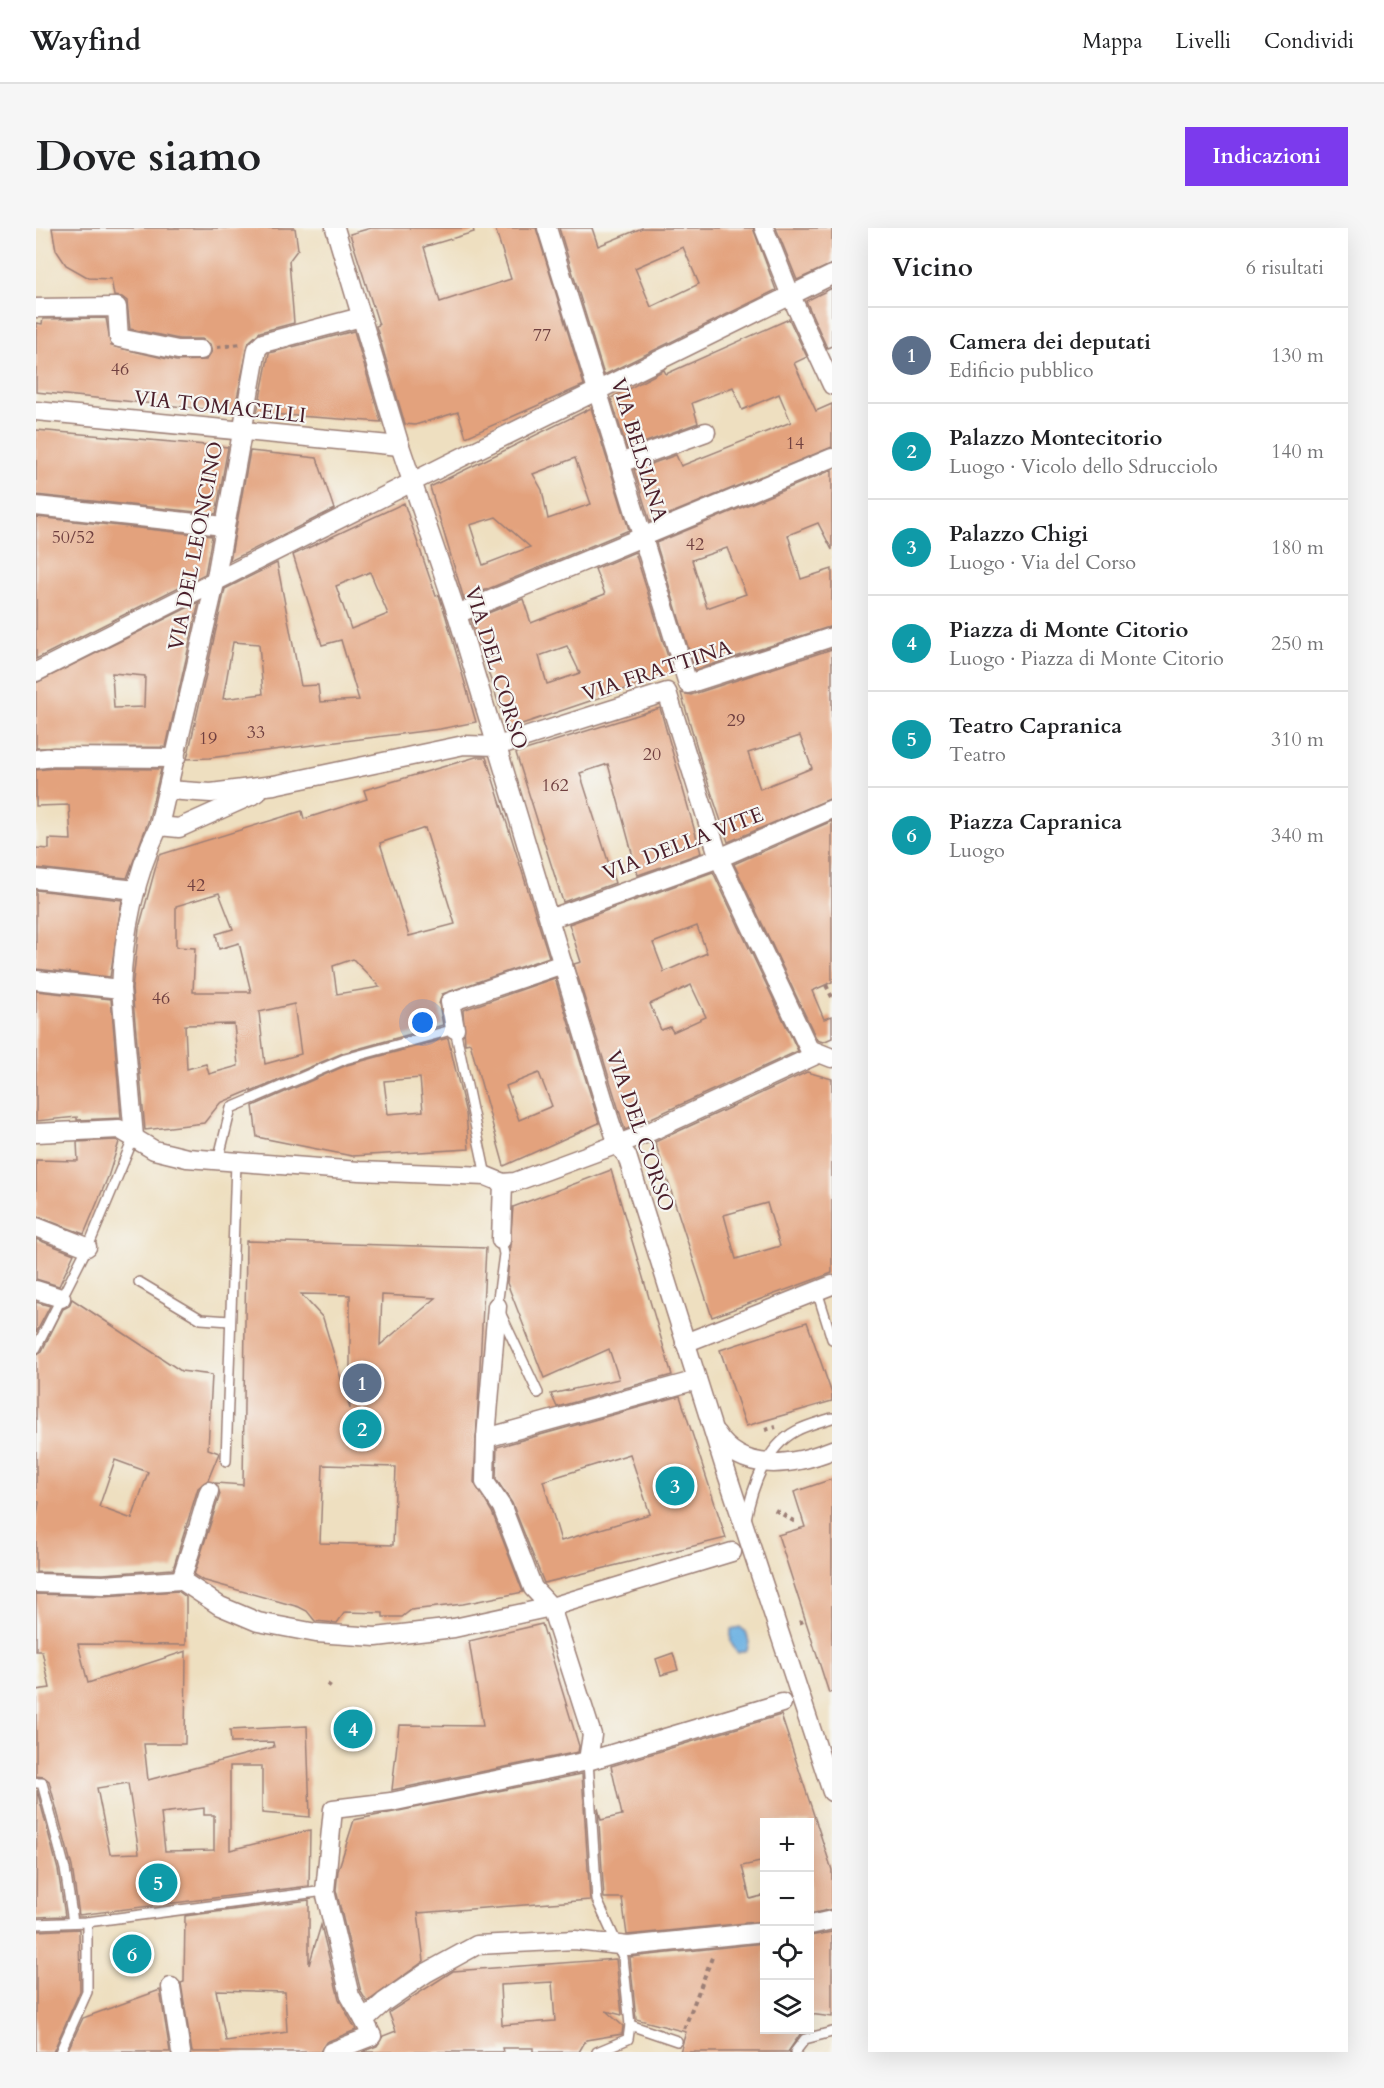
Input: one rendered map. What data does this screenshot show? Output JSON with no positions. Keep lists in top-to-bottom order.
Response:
{
  "streets": {
    "street": [
      "VIA TOMACELLI",
      "VIA BELSIANA",
      "VIA DEL LEONCINO",
      "VIA DEL CORSO",
      "VIA FRATTINA",
      "VIA DELLA VITE"
    ]
  },
  "crossings": [
    ["VIA TOMACELLI", "VIA DEL LEONCINO"],
    ["VIA TOMACELLI", "VIA DEL CORSO"],
    ["VIA BELSIANA", "VIA FRATTINA"],
    ["VIA DEL CORSO", "VIA FRATTINA"],
    ["VIA DEL CORSO", "VIA DELLA VITE"]
  ],
  "house_numbers": [
    "77",
    "46",
    "14",
    "50/52",
    "42",
    "29",
    "33",
    "19",
    "20",
    "162",
    "42",
    "46"
  ],
  "page": {
    "header": "Wayfind",
    "nav": ["Mappa", "Livelli", "Condividi"],
    "buttons": "Indicazioni",
    "title": "Dove siamo",
    "heading": ["Vicino", "6 risultati"],
    "list": [
      {
        "mark": "1",
        "name": "Camera dei deputati",
        "note": "Edificio pubblico",
        "value": "130 m"
      },
      {
        "mark": "2",
        "name": "Palazzo Montecitorio",
        "note": "Luogo · Vicolo dello Sdrucciolo",
        "value": "140 m"
      },
      {
        "mark": "3",
        "name": "Palazzo Chigi",
        "note": "Luogo · Via del Corso",
        "value": "180 m"
      },
      {
        "mark": "4",
        "name": "Piazza di Monte Citorio",
        "note": "Luogo · Piazza di Monte Citorio",
        "value": "250 m"
      },
      {
        "mark": "5",
        "name": "Teatro Capranica",
        "note": "Teatro",
        "value": "310 m"
      },
      {
        "mark": "6",
        "name": "Piazza Capranica",
        "note": "Luogo",
        "value": "340 m"
      }
    ],
    "pins": [
      "1",
      "2",
      "3",
      "4",
      "5",
      "6"
    ],
    "map_buttons": ["+", "−"]
  }
}
